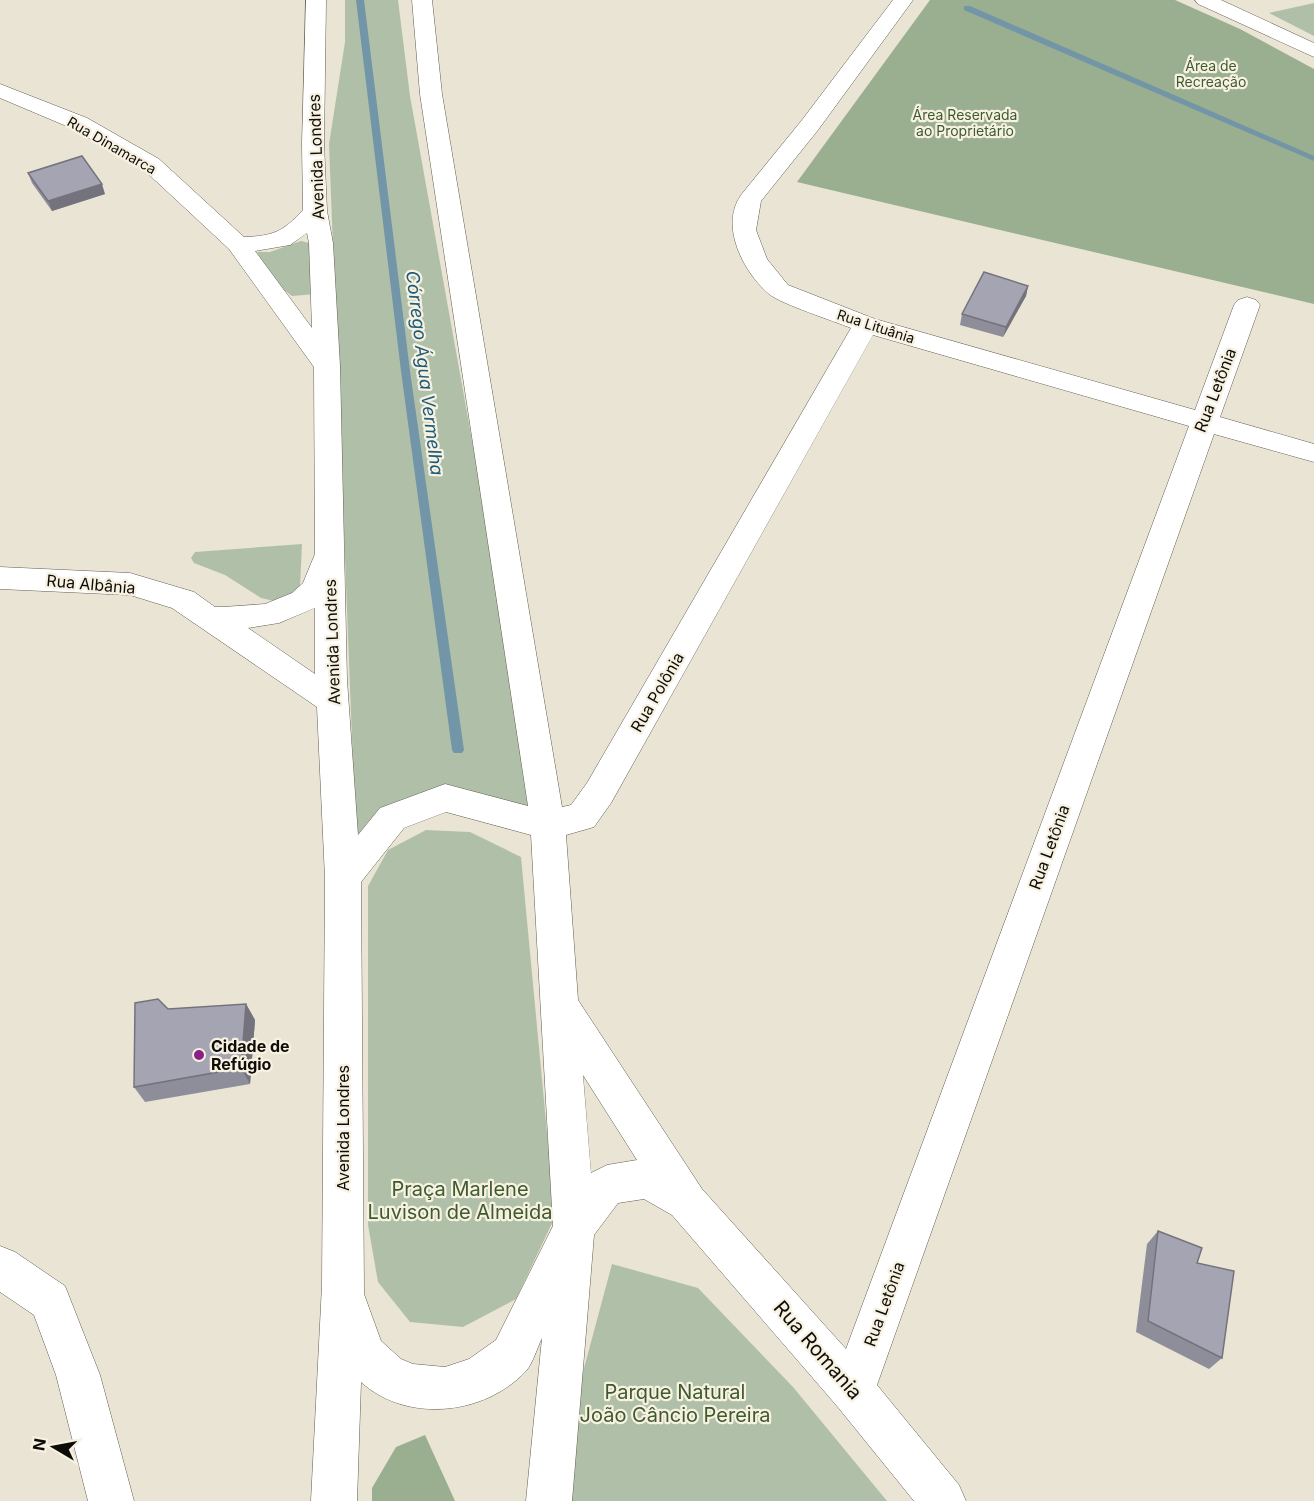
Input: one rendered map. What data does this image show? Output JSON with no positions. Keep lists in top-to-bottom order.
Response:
{
  "streets": {
    "street": [
      "Rua Dinamarca",
      "Avenida Londres",
      "Rua Lituânia",
      "Rua Letônia",
      "Rua Albânia",
      "Rua Polônia",
      "Rua Romania"
    ]
  },
  "crossings": [
    ["Rua Dinamarca", "Avenida Londres"],
    ["Avenida Londres", "Rua Albânia"],
    ["Avenida Londres", "Rua Polônia"],
    ["Avenida Londres", "Rua Romania"],
    ["Rua Lituânia", "Rua Letônia"],
    ["Rua Lituânia", "Rua Polônia"],
    ["Rua Letônia", "Rua Romania"]
  ],
  "water": ["Córrego Água Vermelha"],
  "parks": [
    "Área de Recreação",
    "Área Reservada ao Proprietário",
    "Praça Marlene Luvison de Almeida",
    "Parque Natural João Câncio Pereira"
  ],
  "places": ["Cidade de Refúgio"],
  "north": "left"
}
